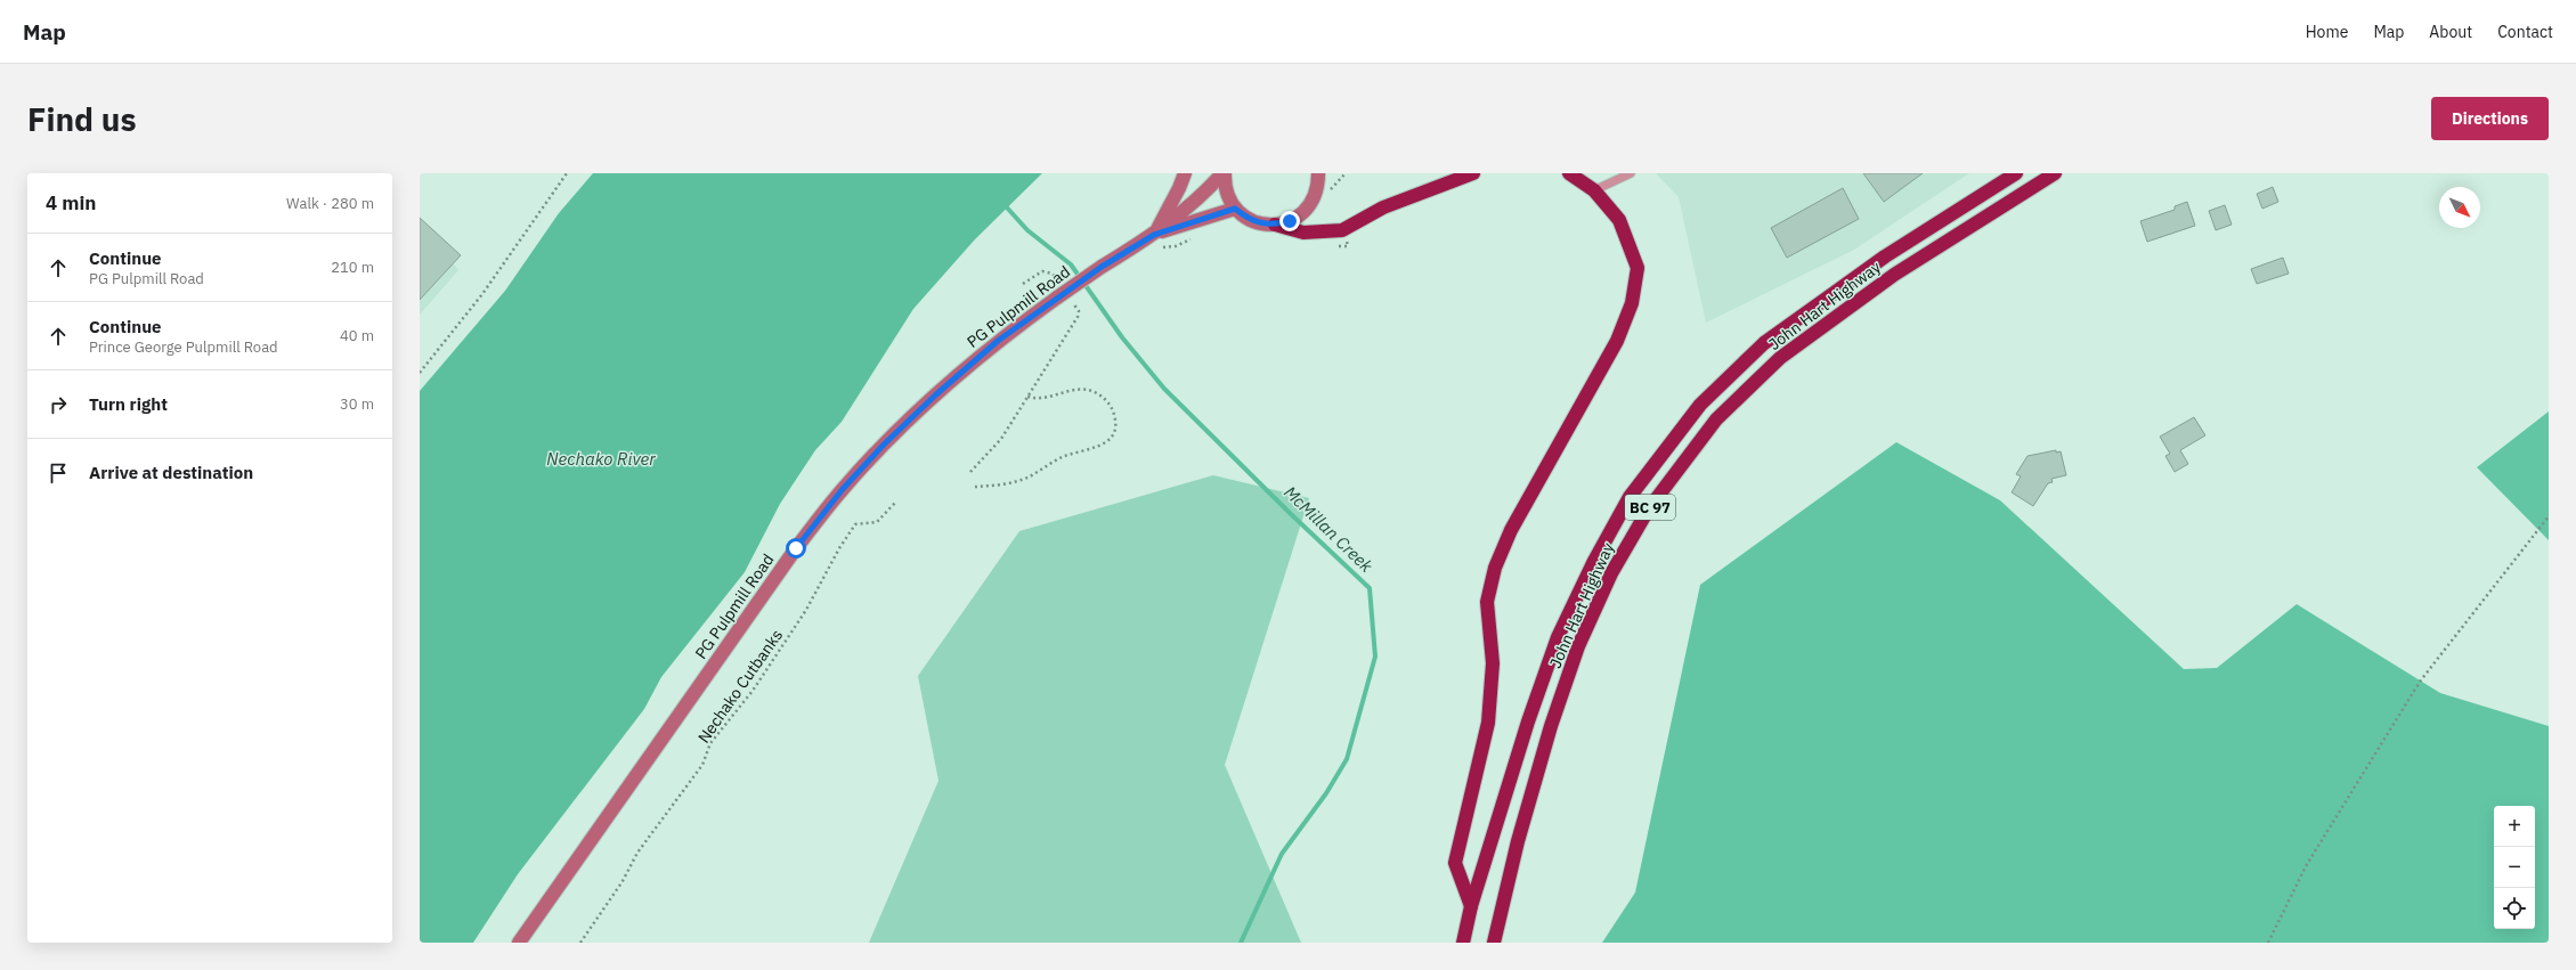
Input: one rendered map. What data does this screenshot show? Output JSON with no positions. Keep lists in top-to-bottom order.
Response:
{
  "streets": {
    "highway": ["John Hart Highway", "BC 97"],
    "street": ["PG Pulpmill Road"],
    "path": ["Nechako Cutbanks"]
  },
  "water": ["Nechako River", "McMillan Creek"],
  "north": "bottom right",
  "page": {
    "header": "Map",
    "nav": [
      "Home",
      "Map",
      "About",
      "Contact"
    ],
    "buttons": "Directions",
    "title": "Find us",
    "heading": ["4 min", "Walk · 280 m"],
    "list": [
      ["Continue", "PG Pulpmill Road", "210 m"],
      ["Continue", "Prince George Pulpmill Road", "40 m"],
      ["Turn right", "30 m"],
      "Arrive at destination"
    ],
    "map_buttons": ["+", "−"]
  }
}
